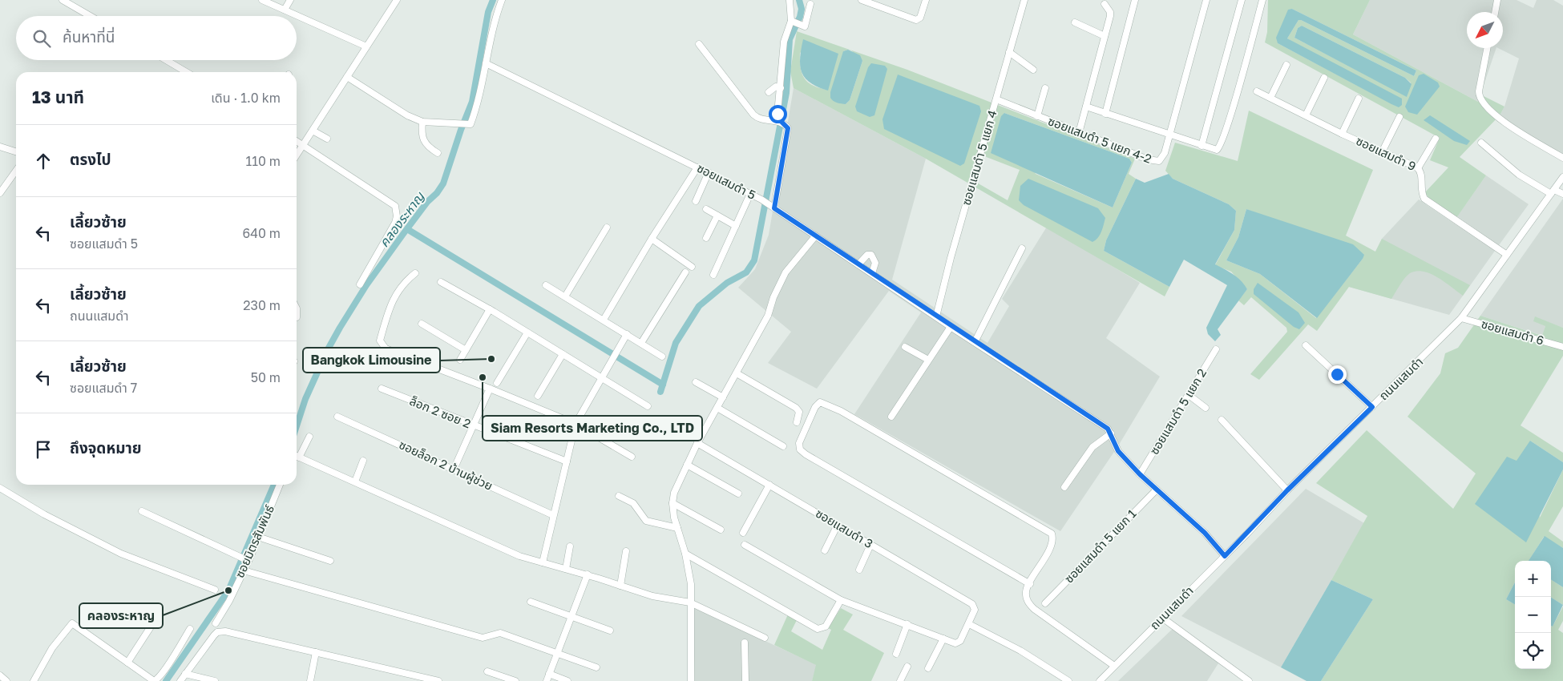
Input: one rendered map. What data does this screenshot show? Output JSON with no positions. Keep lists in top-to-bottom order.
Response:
{
  "streets": {
    "street": [
      "ซอยแสมดำ 5 แยก 4-2",
      "ซอยแสมดำ 9",
      "ซอยแสมดำ 5 แยก 4",
      "ซอยแสมดำ 5",
      "ซอยแสมดำ 6",
      "ถนนแสมดำ",
      "ซอยแสมดำ 5 แยก 2",
      "ล็อก 2 ซอย 2",
      "ซอยล็อก 2 บ้านผู้ช่วย",
      "ซอยแสมดำ 3",
      "ซอยมิตรสัมพันธ์",
      "ซอยแสมดำ 5 แยก 1"
    ]
  },
  "crossings": [
    ["ซอยแสมดำ 5 แยก 4-2", "ซอยแสมดำ 5 แยก 4"],
    ["ซอยแสมดำ 9", "ถนนแสมดำ"],
    ["ซอยแสมดำ 5 แยก 4", "ซอยแสมดำ 5"],
    ["ซอยแสมดำ 5", "ถนนแสมดำ"],
    ["ซอยแสมดำ 5", "ซอยแสมดำ 5 แยก 2"],
    ["ซอยแสมดำ 5", "ซอยแสมดำ 5 แยก 1"],
    ["ซอยแสมดำ 6", "ถนนแสมดำ"]
  ],
  "water": ["คลองระหาญ"],
  "places": ["Bangkok Limousine", "Siam Resorts Marketing Co., LTD", "คลองระหาญ"],
  "north": "bottom left",
  "page": {
    "search": "ค้นหาที่นี่",
    "heading": ["13 นาที", "เดิน · 1.0 km"],
    "list": [
      ["ตรงไป", "110 m"],
      ["เลี้ยวซ้าย", "ซอยแสมดำ 5", "640 m"],
      ["เลี้ยวซ้าย", "ถนนแสมดำ", "230 m"],
      ["เลี้ยวซ้าย", "ซอยแสมดำ 7", "50 m"],
      "ถึงจุดหมาย"
    ],
    "map_buttons": ["+", "−"]
  }
}
